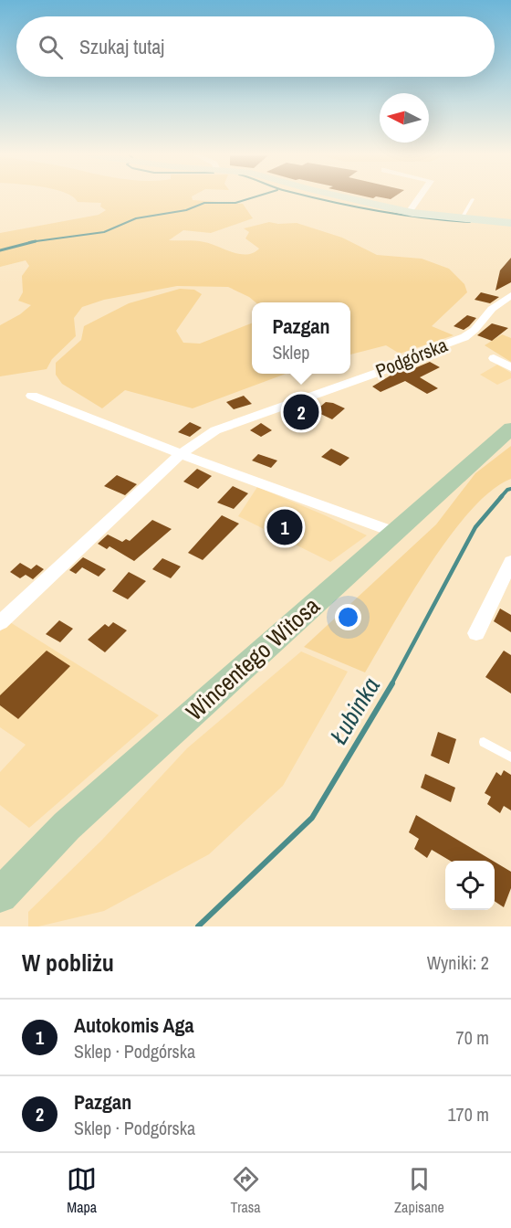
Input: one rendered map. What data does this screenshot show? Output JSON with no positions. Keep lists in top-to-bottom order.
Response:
{
  "streets": {
    "main road": ["Wincentego Witosa"],
    "street": ["Podgórska"]
  },
  "water": ["Łubinka"],
  "north": "left",
  "page": {
    "search": "Szukaj tutaj",
    "popup": ["Pazgan", "Sklep"],
    "pins": ["2", "1"],
    "heading": ["W pobliżu", "Wyniki: 2"],
    "list": [
      {
        "mark": "1",
        "name": "Autokomis Aga",
        "note": "Sklep · Podgórska",
        "value": "70 m"
      },
      {
        "mark": "2",
        "name": "Pazgan",
        "note": "Sklep · Podgórska",
        "value": "170 m"
      }
    ],
    "nav": ["Mapa", "Trasa", "Zapisane"]
  }
}
